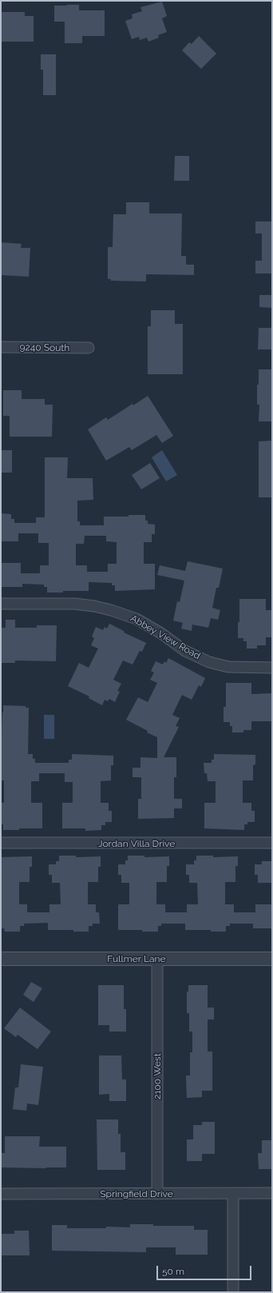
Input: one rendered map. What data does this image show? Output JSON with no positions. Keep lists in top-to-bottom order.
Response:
{
  "streets": {
    "street": [
      "9240 South",
      "Abbey View Road",
      "Jordan Villa Drive",
      "Fullmer Lane",
      "2100 West",
      "Springfield Drive"
    ]
  },
  "crossings": [
    ["Fullmer Lane", "2100 West"],
    ["2100 West", "Springfield Drive"]
  ],
  "scale_bar": "50 m"
}
